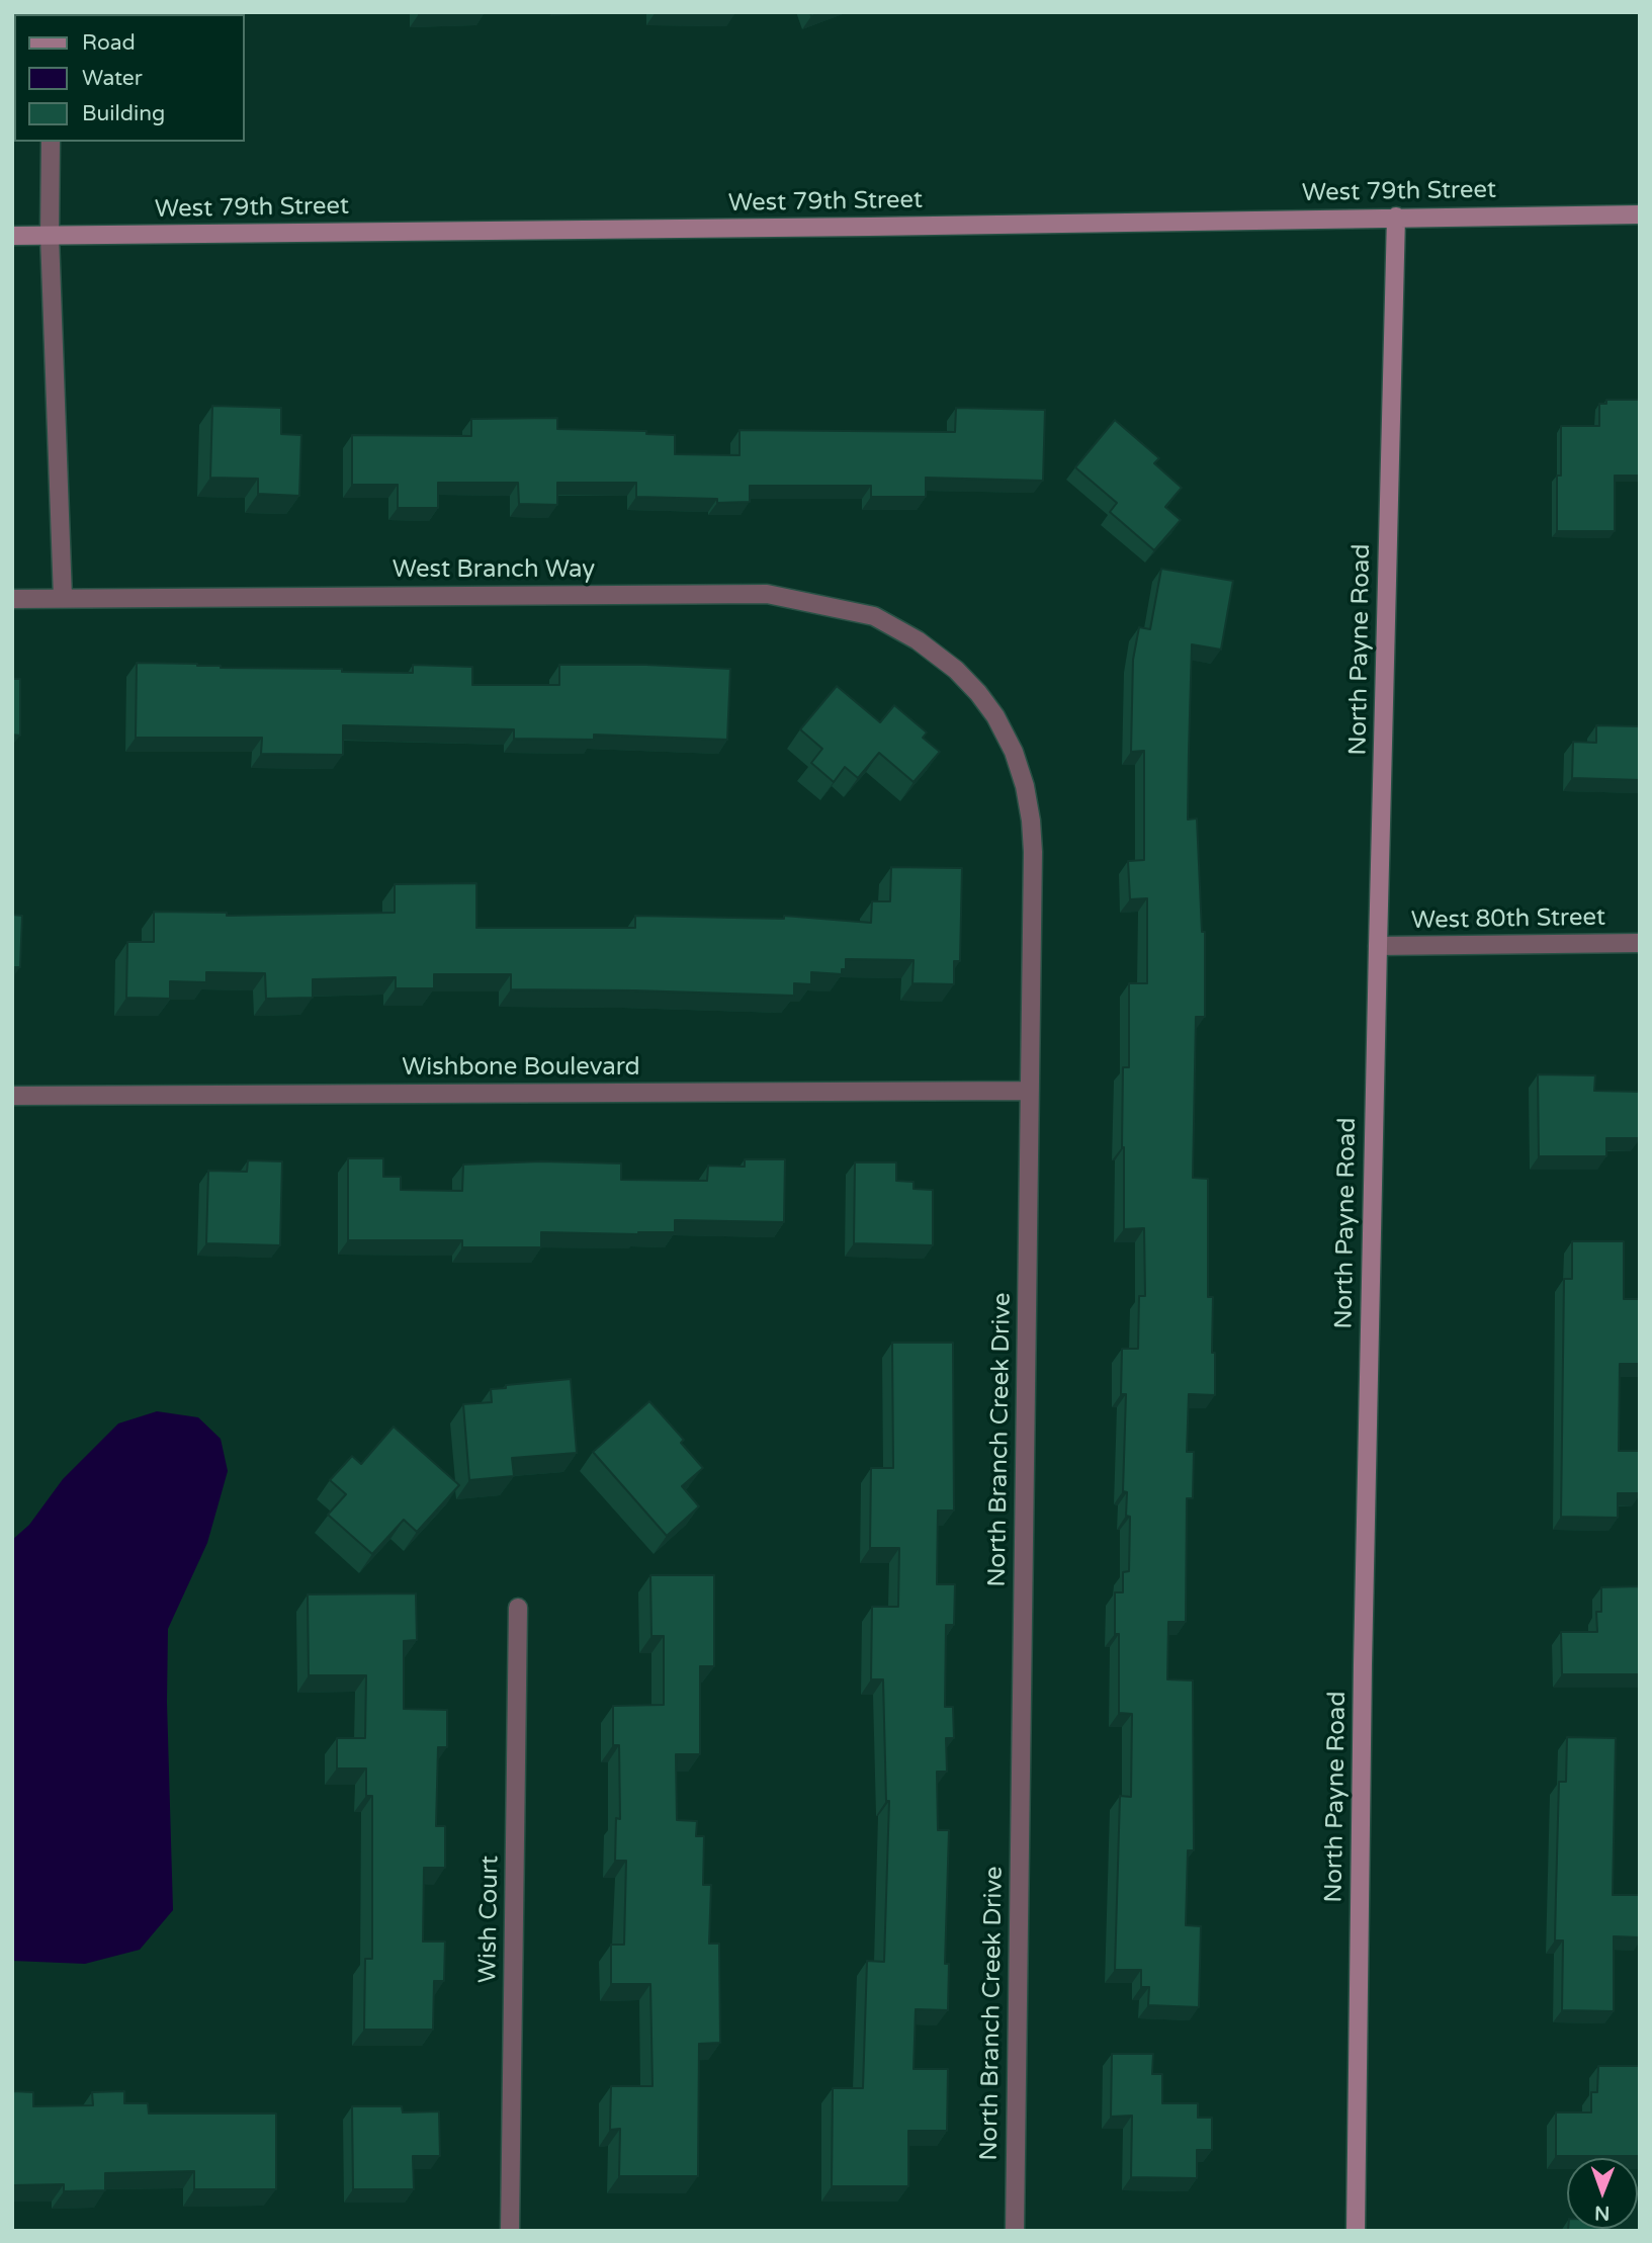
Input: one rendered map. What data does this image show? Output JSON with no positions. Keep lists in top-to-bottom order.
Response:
{
  "streets": {
    "street": [
      "West 79th Street",
      "West Branch Way",
      "North Payne Road",
      "West 80th Street",
      "Wishbone Boulevard",
      "North Branch Creek Drive",
      "Wish Court"
    ]
  },
  "crossings": [
    ["West 79th Street", "North Payne Road"],
    ["West Branch Way", "North Branch Creek Drive"],
    ["North Payne Road", "West 80th Street"],
    ["Wishbone Boulevard", "North Branch Creek Drive"]
  ],
  "legend": ["Road", "Water", "Building"],
  "north": "bottom"
}
